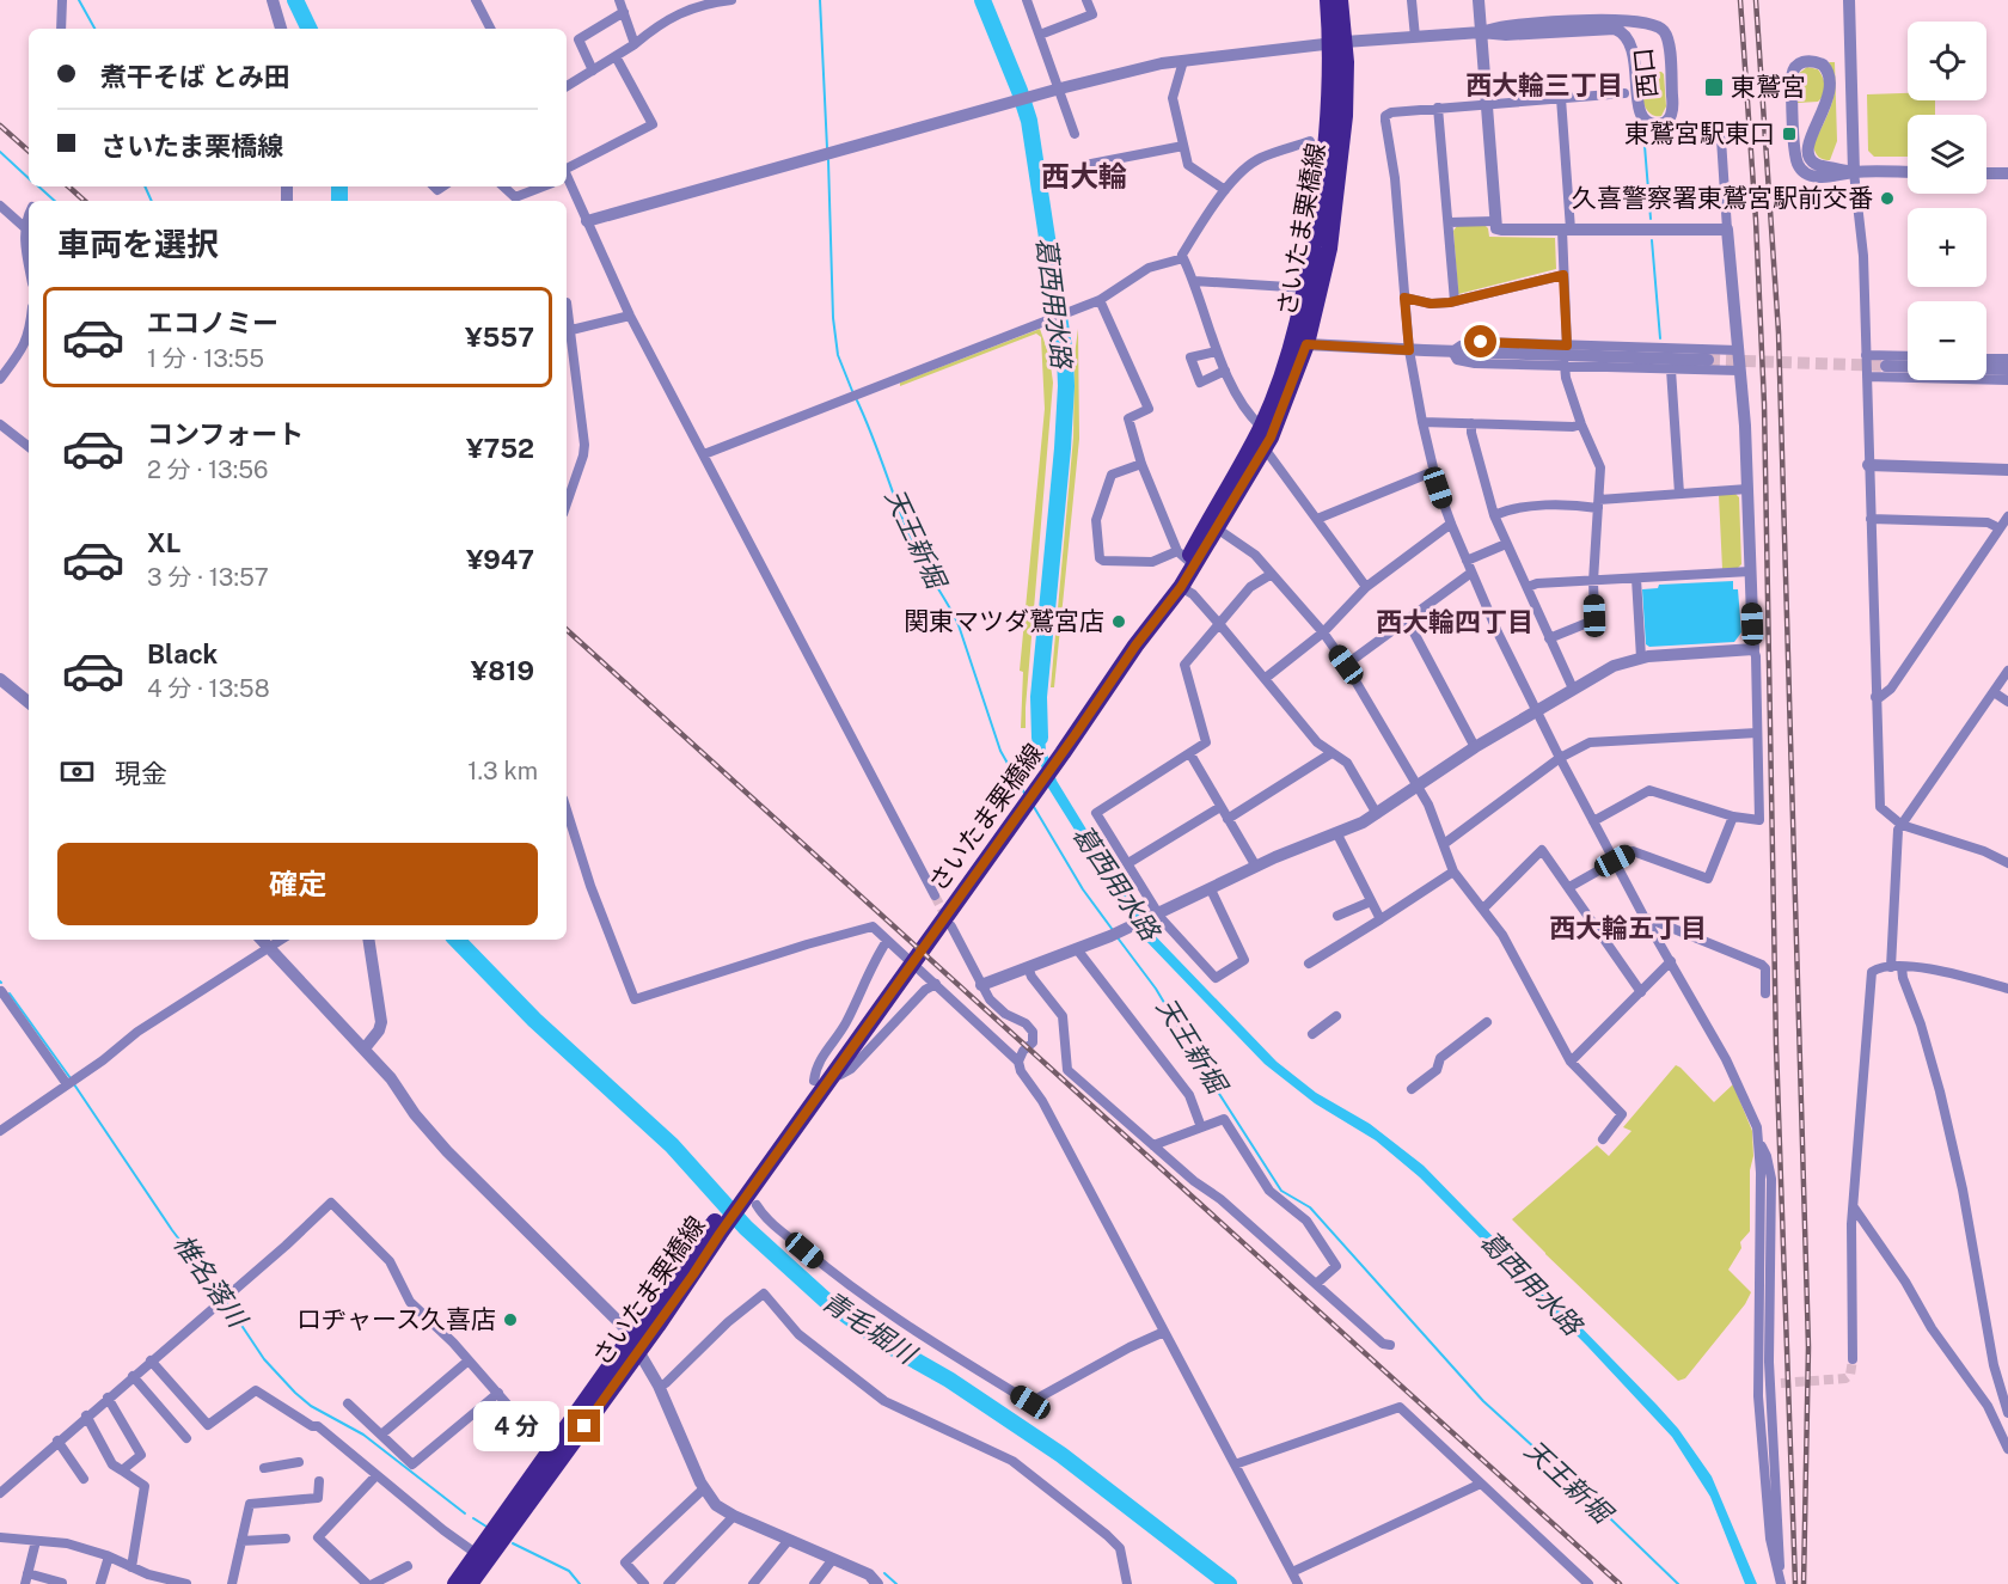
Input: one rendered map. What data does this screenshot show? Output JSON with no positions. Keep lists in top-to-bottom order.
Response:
{
  "streets": {
    "main road": ["さいたま栗橋線"],
    "street": ["西口"]
  },
  "districts": [
    "西大輪三丁目",
    "西大輪",
    "西大輪四丁目",
    "西大輪五丁目"
  ],
  "water": [
    "葛西用水路",
    "天王新堀",
    "椎名落川",
    "青毛堀川"
  ],
  "places": {
    "transit": ["東鷲宮", "東鷲宮駅東口"],
    "other": ["久喜警察署東鷲宮駅前交番", "関東マツダ鷲宮店", "ロヂャース久喜店"]
  },
  "page": {
    "map_buttons": ["+", "−"],
    "banner": ["煮干そば とみ田", "さいたま栗橋線"],
    "heading": "車両を選択",
    "list": [
      {
        "name": "エコノミー",
        "note": "1 分 · 13:55",
        "value": "¥557"
      },
      {
        "name": "コンフォート",
        "note": "2 分 · 13:56",
        "value": "¥752"
      },
      {
        "name": "XL",
        "note": "3 分 · 13:57",
        "value": "¥947"
      },
      {
        "name": "Black",
        "note": "4 分 · 13:58",
        "value": "¥819"
      }
    ],
    "pay": ["現金", "1.3 km"],
    "buttons": "確定",
    "bubble": "4 分"
  }
}
